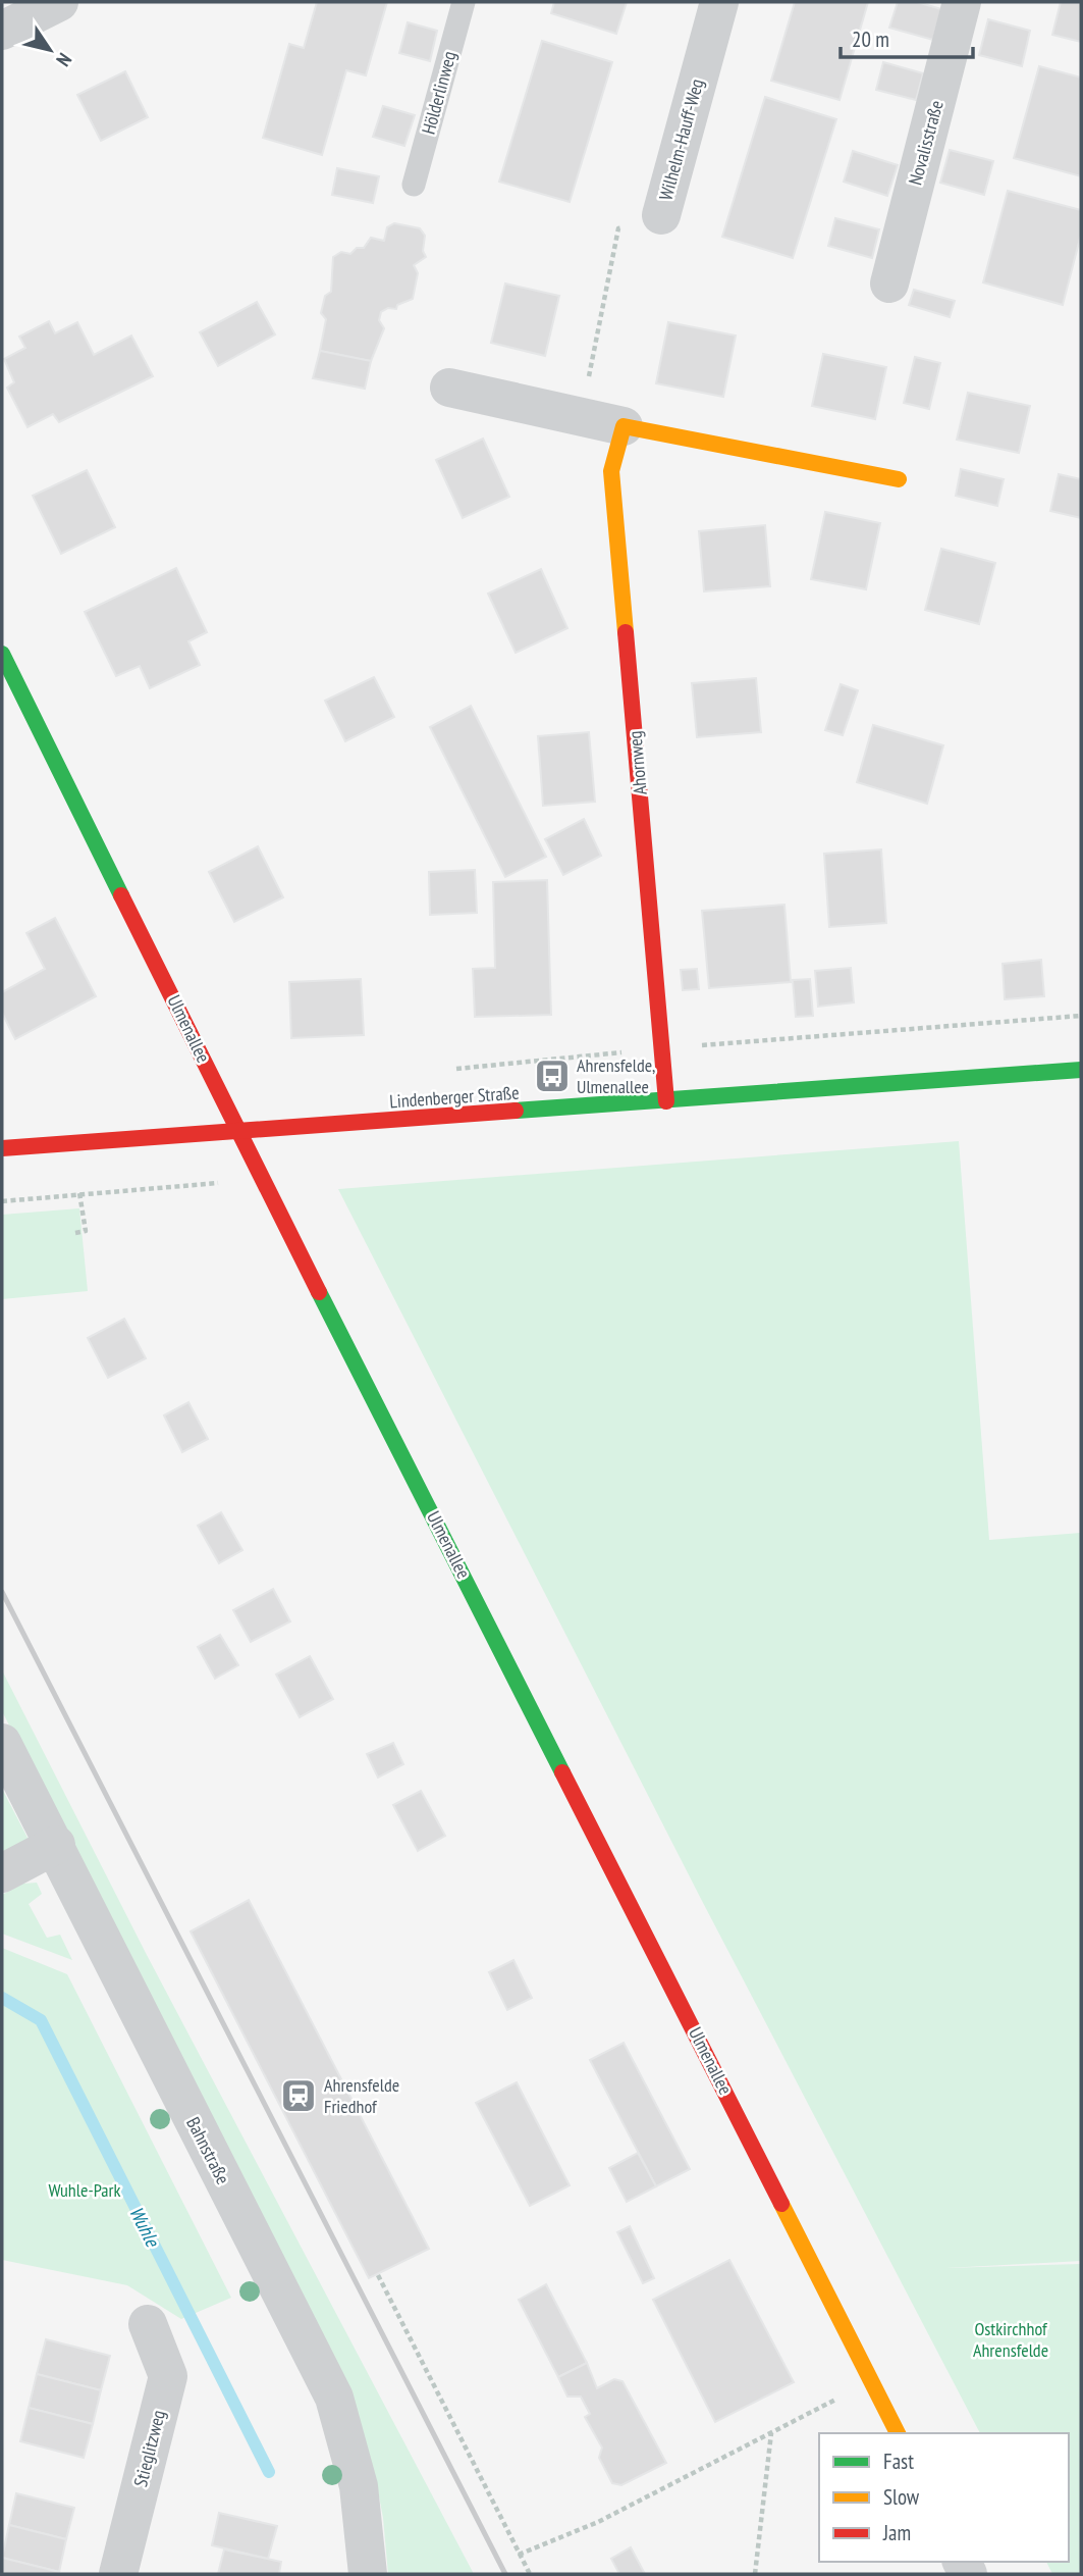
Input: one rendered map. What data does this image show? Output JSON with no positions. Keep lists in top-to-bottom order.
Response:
{
  "streets": {
    "street": [
      "Wilhelm-Hauff-Weg",
      "Novalisstraße",
      "Ahornweg",
      "Ulmenallee",
      "Lindenberger Straße",
      "Bahnstraße",
      "Stieglitzweg"
    ],
    "lane": ["Hölderlinweg"]
  },
  "crossings": [
    ["Ahornweg", "Lindenberger Straße"],
    ["Ulmenallee", "Lindenberger Straße"]
  ],
  "water": ["Wuhle"],
  "parks": ["Wuhle-Park", "Ostkirchhof Ahrensfelde"],
  "places": {
    "bus stop": ["Ahrensfelde, Ulmenallee"],
    "station": ["Ahrensfelde Friedhof"]
  },
  "legend": ["Fast", "Slow", "Jam"],
  "scale_bar": "20 m",
  "north": "bottom right"
}
